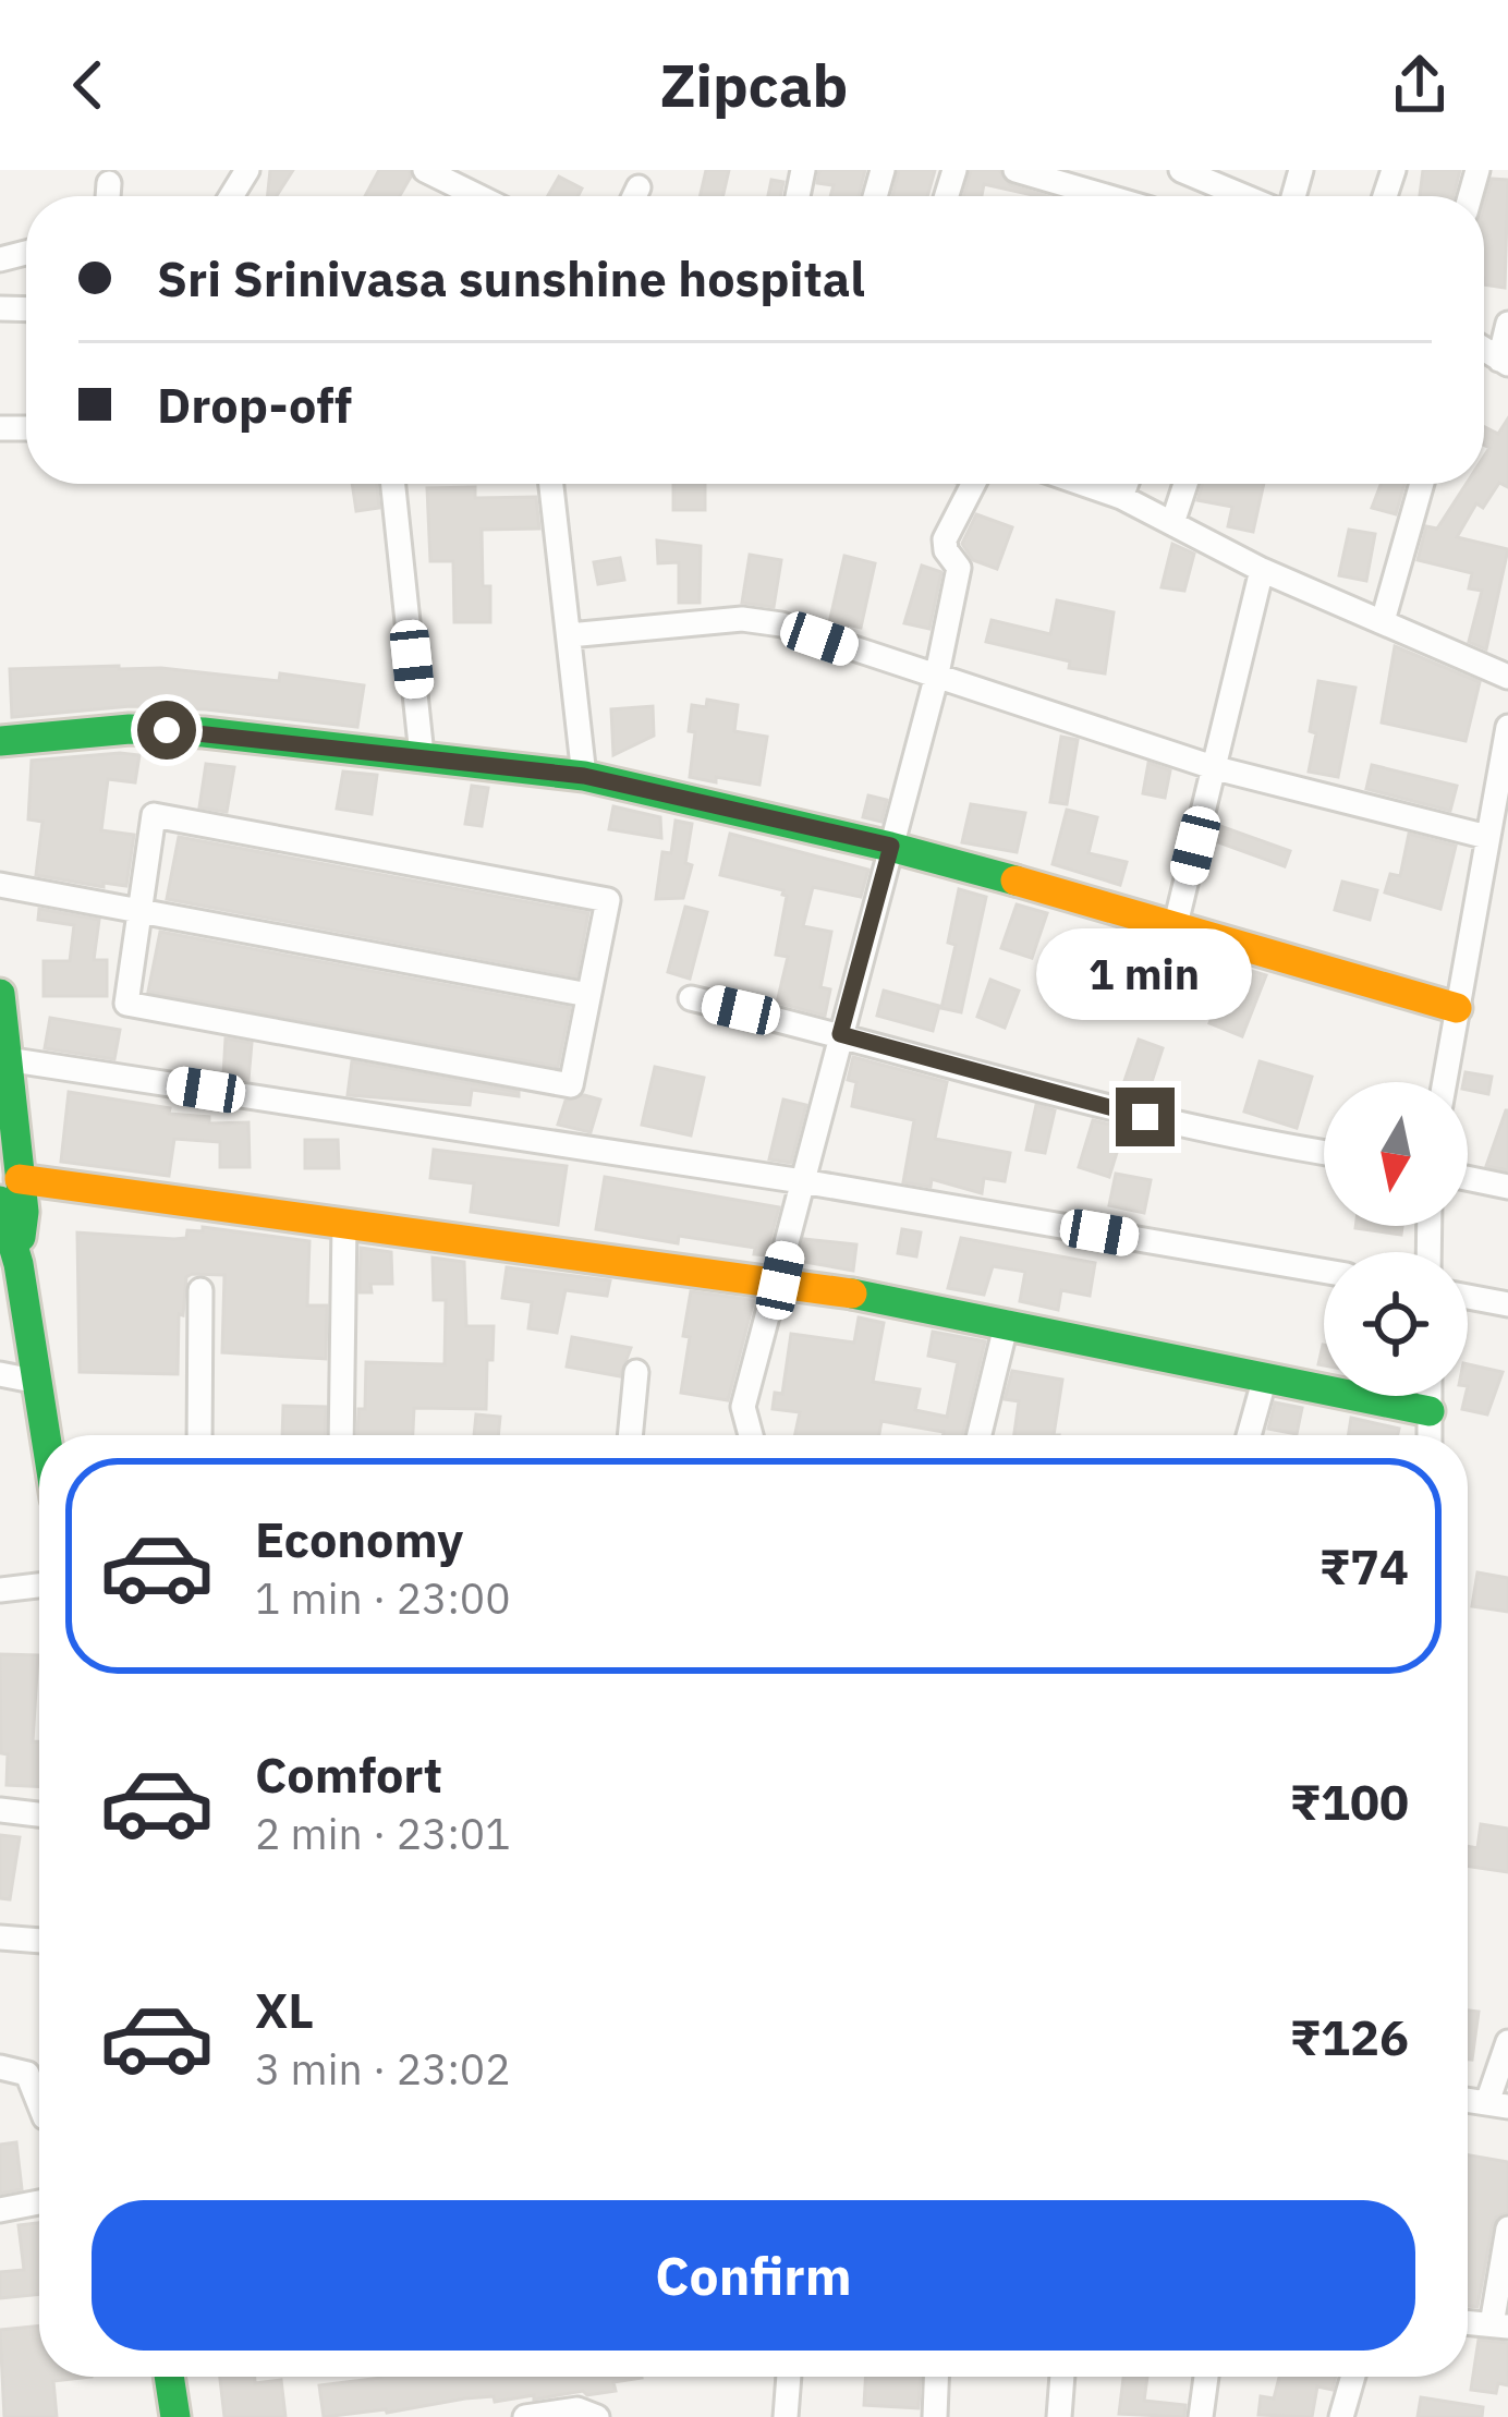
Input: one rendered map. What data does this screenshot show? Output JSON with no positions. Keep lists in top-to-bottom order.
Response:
{
  "north": "bottom",
  "page": {
    "header": "Zipcab",
    "banner": ["Sri Srinivasa sunshine hospital", "Drop-off"],
    "bubble": "1 min",
    "list": [
      {
        "name": "Economy",
        "note": "1 min · 23:00",
        "value": "₹74"
      },
      {
        "name": "Comfort",
        "note": "2 min · 23:01",
        "value": "₹100"
      },
      {
        "name": "XL",
        "note": "3 min · 23:02",
        "value": "₹126"
      }
    ],
    "buttons": "Confirm"
  }
}
